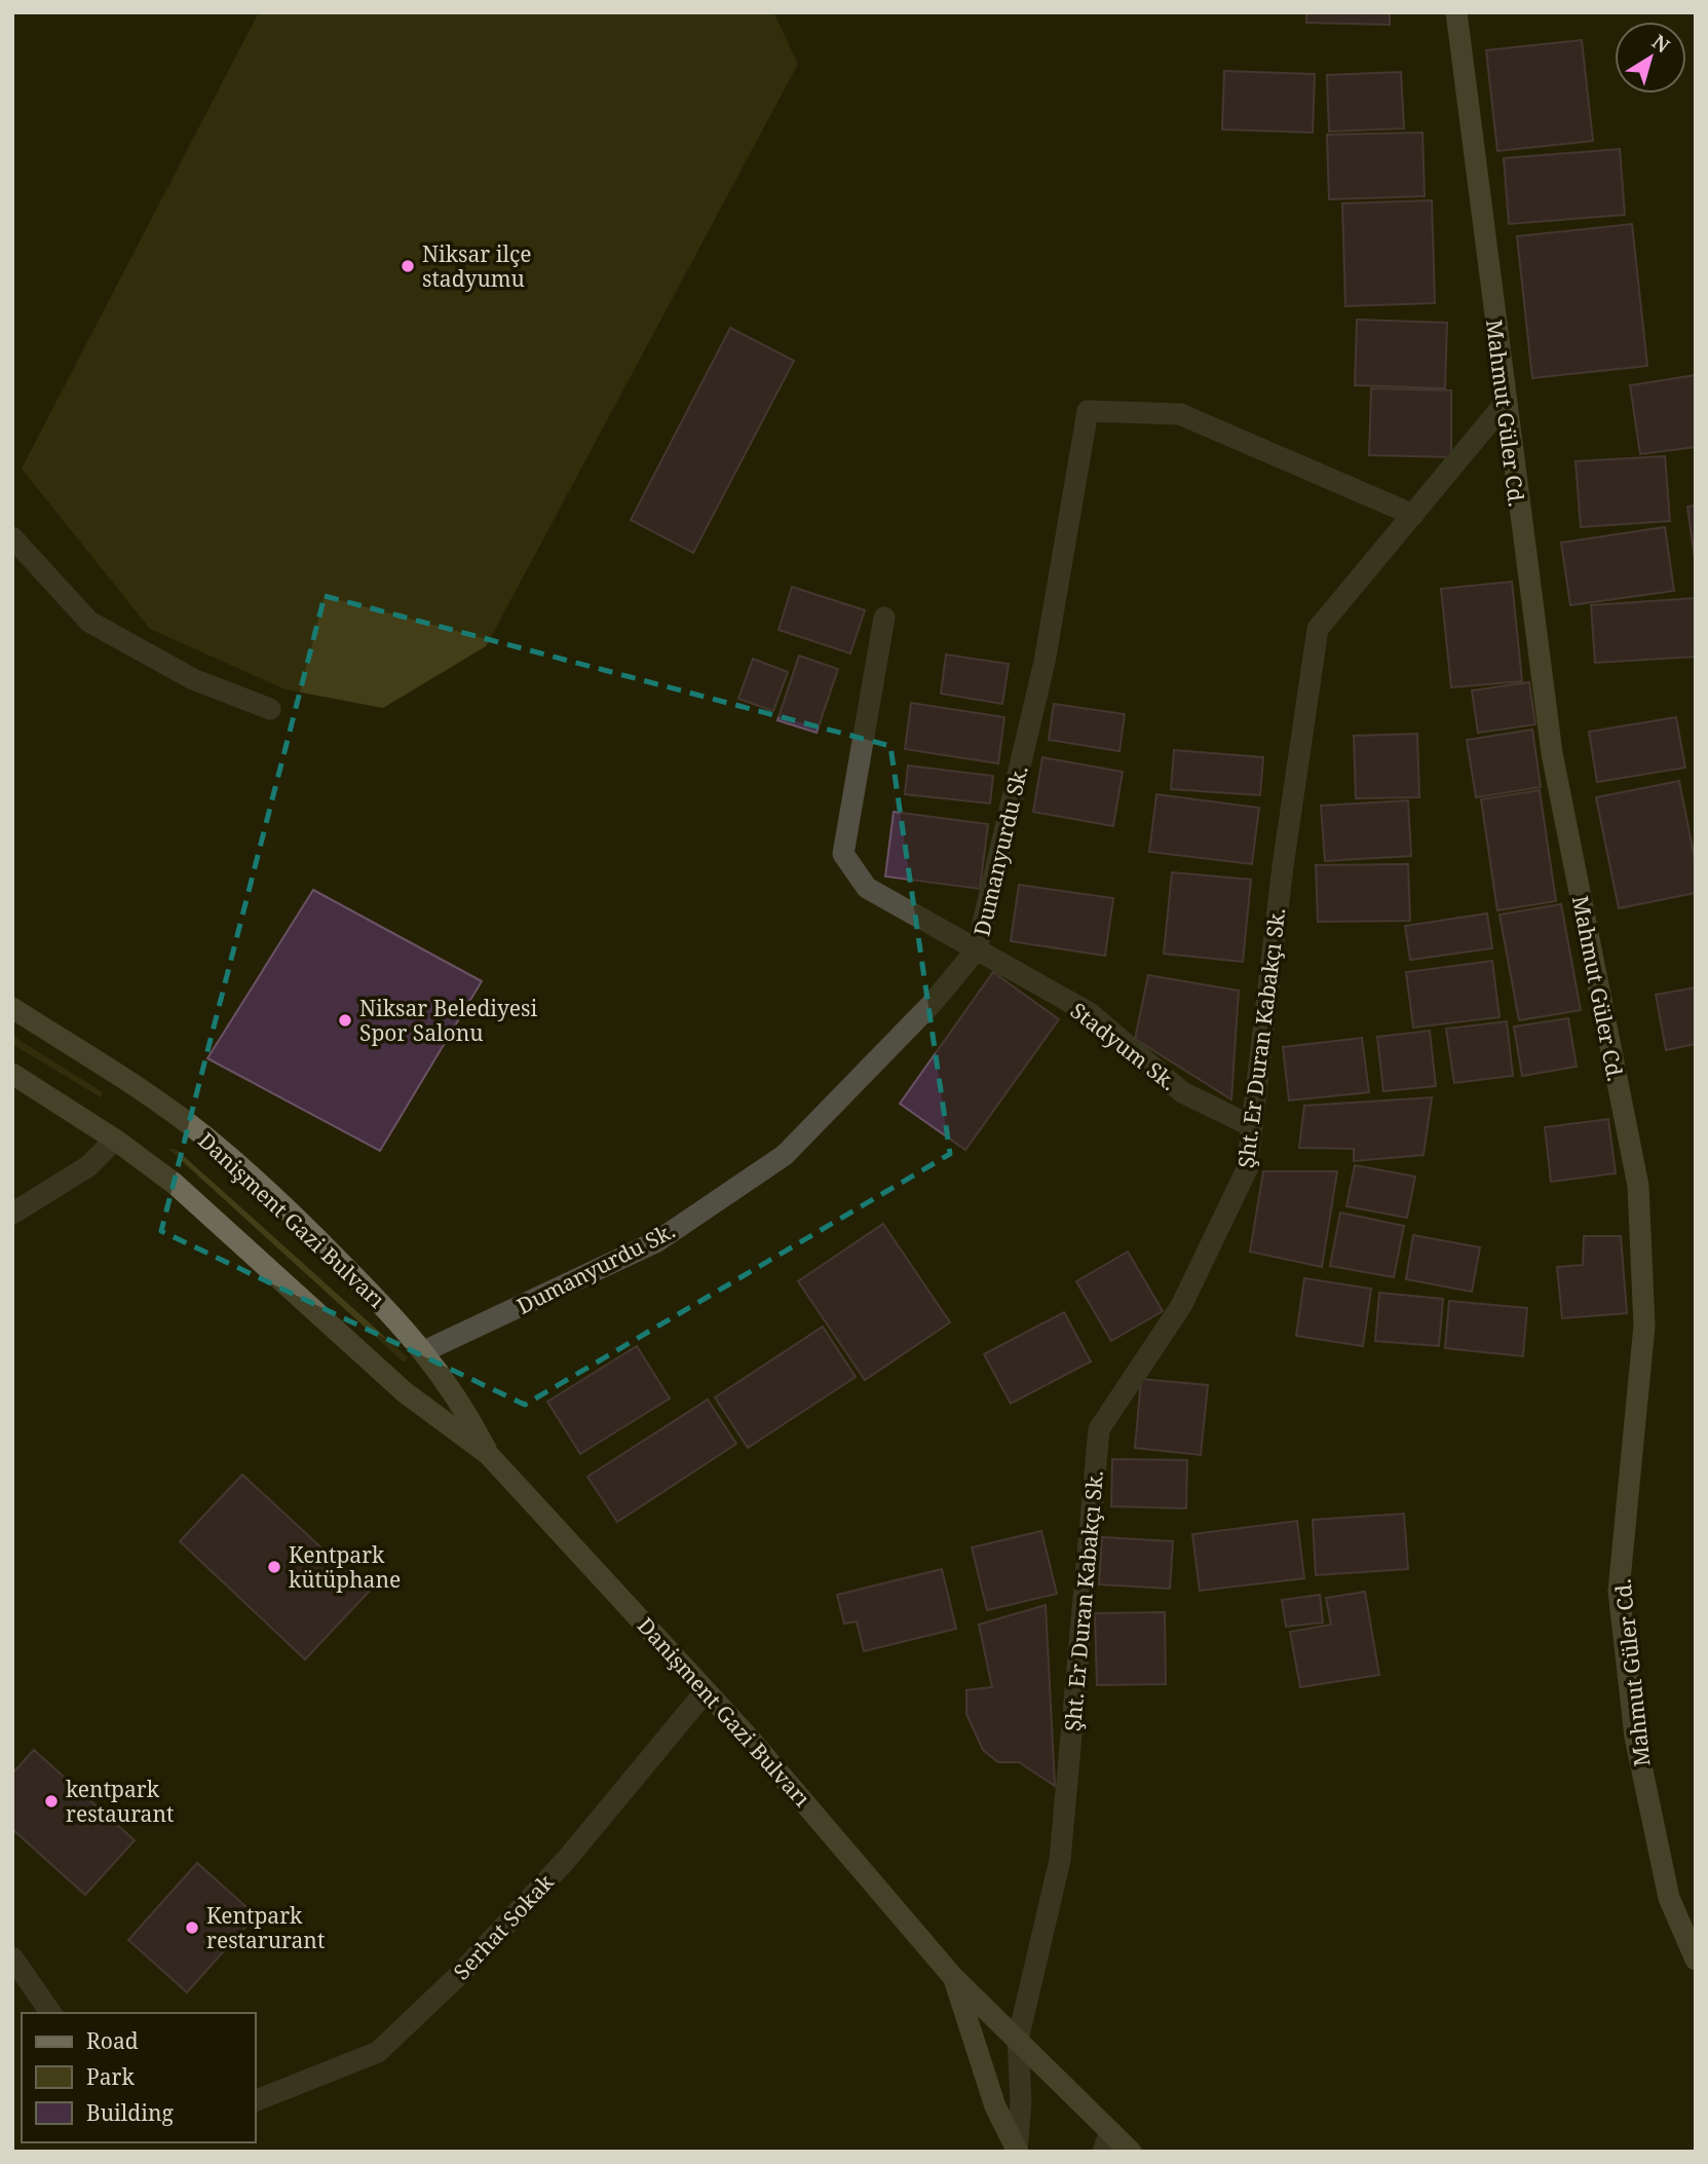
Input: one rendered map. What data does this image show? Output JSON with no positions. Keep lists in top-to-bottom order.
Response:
{
  "streets": {
    "main road": ["Mahmut Güler Cd.", "Danişment Gazi Bulvarı"],
    "street": [
      "Dumanyurdu Sk.",
      "Şht. Er Duran Kabakçı Sk.",
      "Stadyum Sk.",
      "Serhat Sokak"
    ]
  },
  "crossings": [
    ["Mahmut Güler Cd.", "Şht. Er Duran Kabakçı Sk."],
    ["Dumanyurdu Sk.", "Şht. Er Duran Kabakçı Sk."],
    ["Dumanyurdu Sk.", "Stadyum Sk."],
    ["Dumanyurdu Sk.", "Danişment Gazi Bulvarı"],
    ["Şht. Er Duran Kabakçı Sk.", "Stadyum Sk."],
    ["Şht. Er Duran Kabakçı Sk.", "Danişment Gazi Bulvarı"],
    ["Danişment Gazi Bulvarı", "Serhat Sokak"]
  ],
  "places": [
    "Niksar ilçe stadyumu",
    "Niksar Belediyesi Spor Salonu",
    "Kentpark kütüphane",
    "kentpark restaurant",
    "Kentpark restarurant"
  ],
  "legend": ["Road", "Park", "Building"],
  "north": "top right"
}
